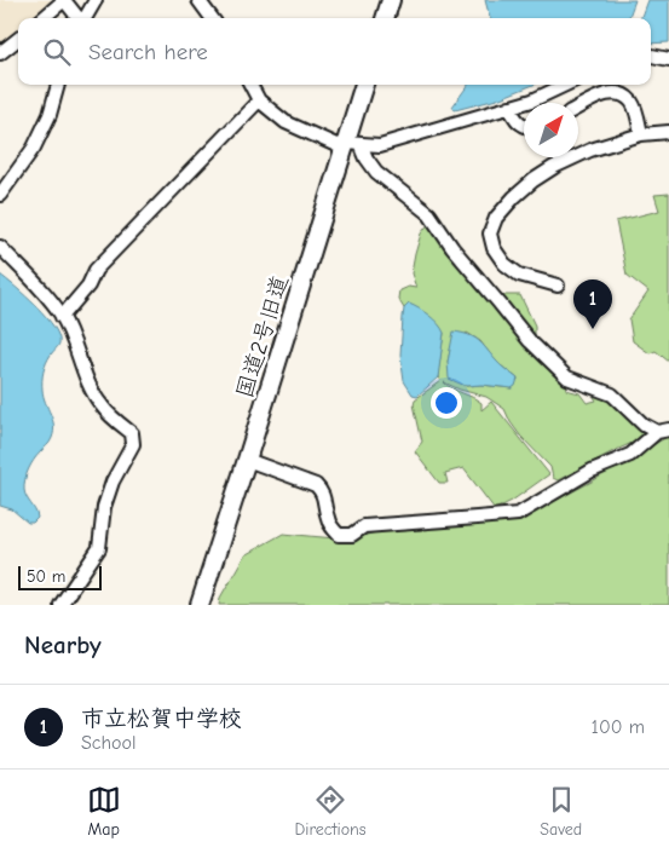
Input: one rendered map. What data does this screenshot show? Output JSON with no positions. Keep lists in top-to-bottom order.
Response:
{
  "streets": {
    "street": ["国道2号旧道"]
  },
  "scale_bar": "50 m",
  "north": "top right",
  "page": {
    "search": "Search here",
    "pins": "1",
    "scale": "50 m",
    "heading": "Nearby",
    "list": [
      {
        "mark": "1",
        "name": "市立松賀中学校",
        "note": "School",
        "value": "100 m"
      }
    ],
    "nav": ["Map", "Directions", "Saved"]
  }
}
